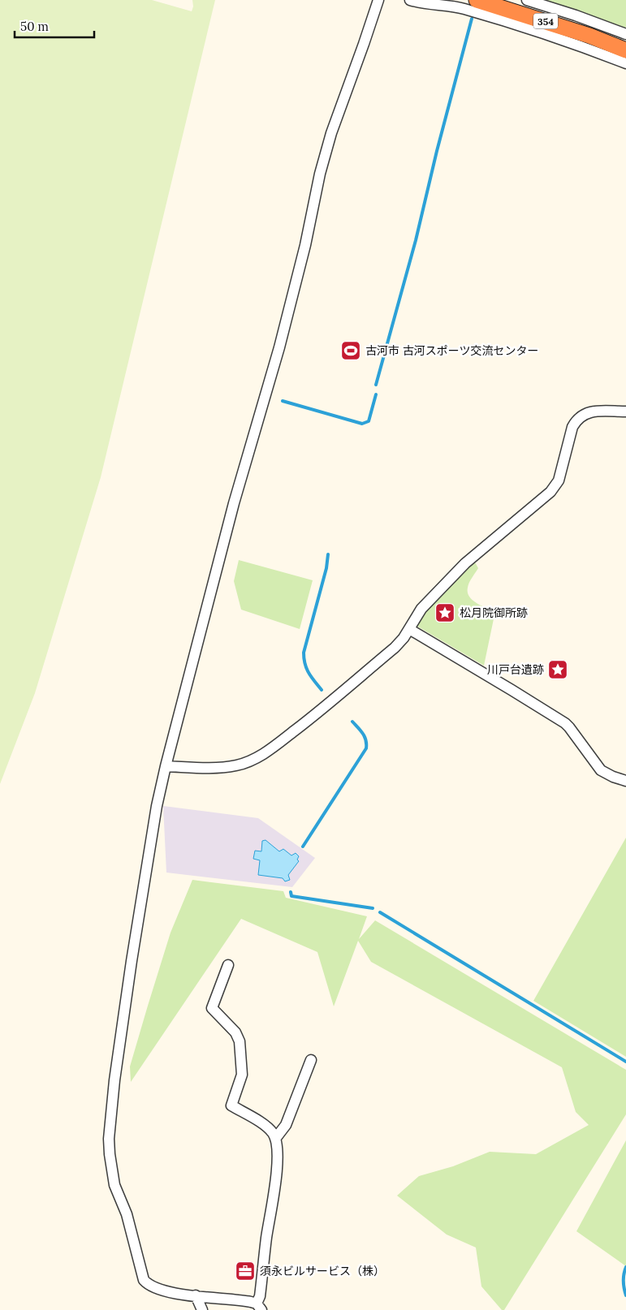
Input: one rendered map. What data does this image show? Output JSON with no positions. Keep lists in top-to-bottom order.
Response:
{
  "streets": {
    "highway": ["354"]
  },
  "places": {
    "sports": ["古河市 古河スポーツ交流センター"],
    "place": ["松月院御所跡", "川戸台遺跡"],
    "office": ["須永ビルサービス（株）"]
  },
  "scale_bar": "50 m"
}
